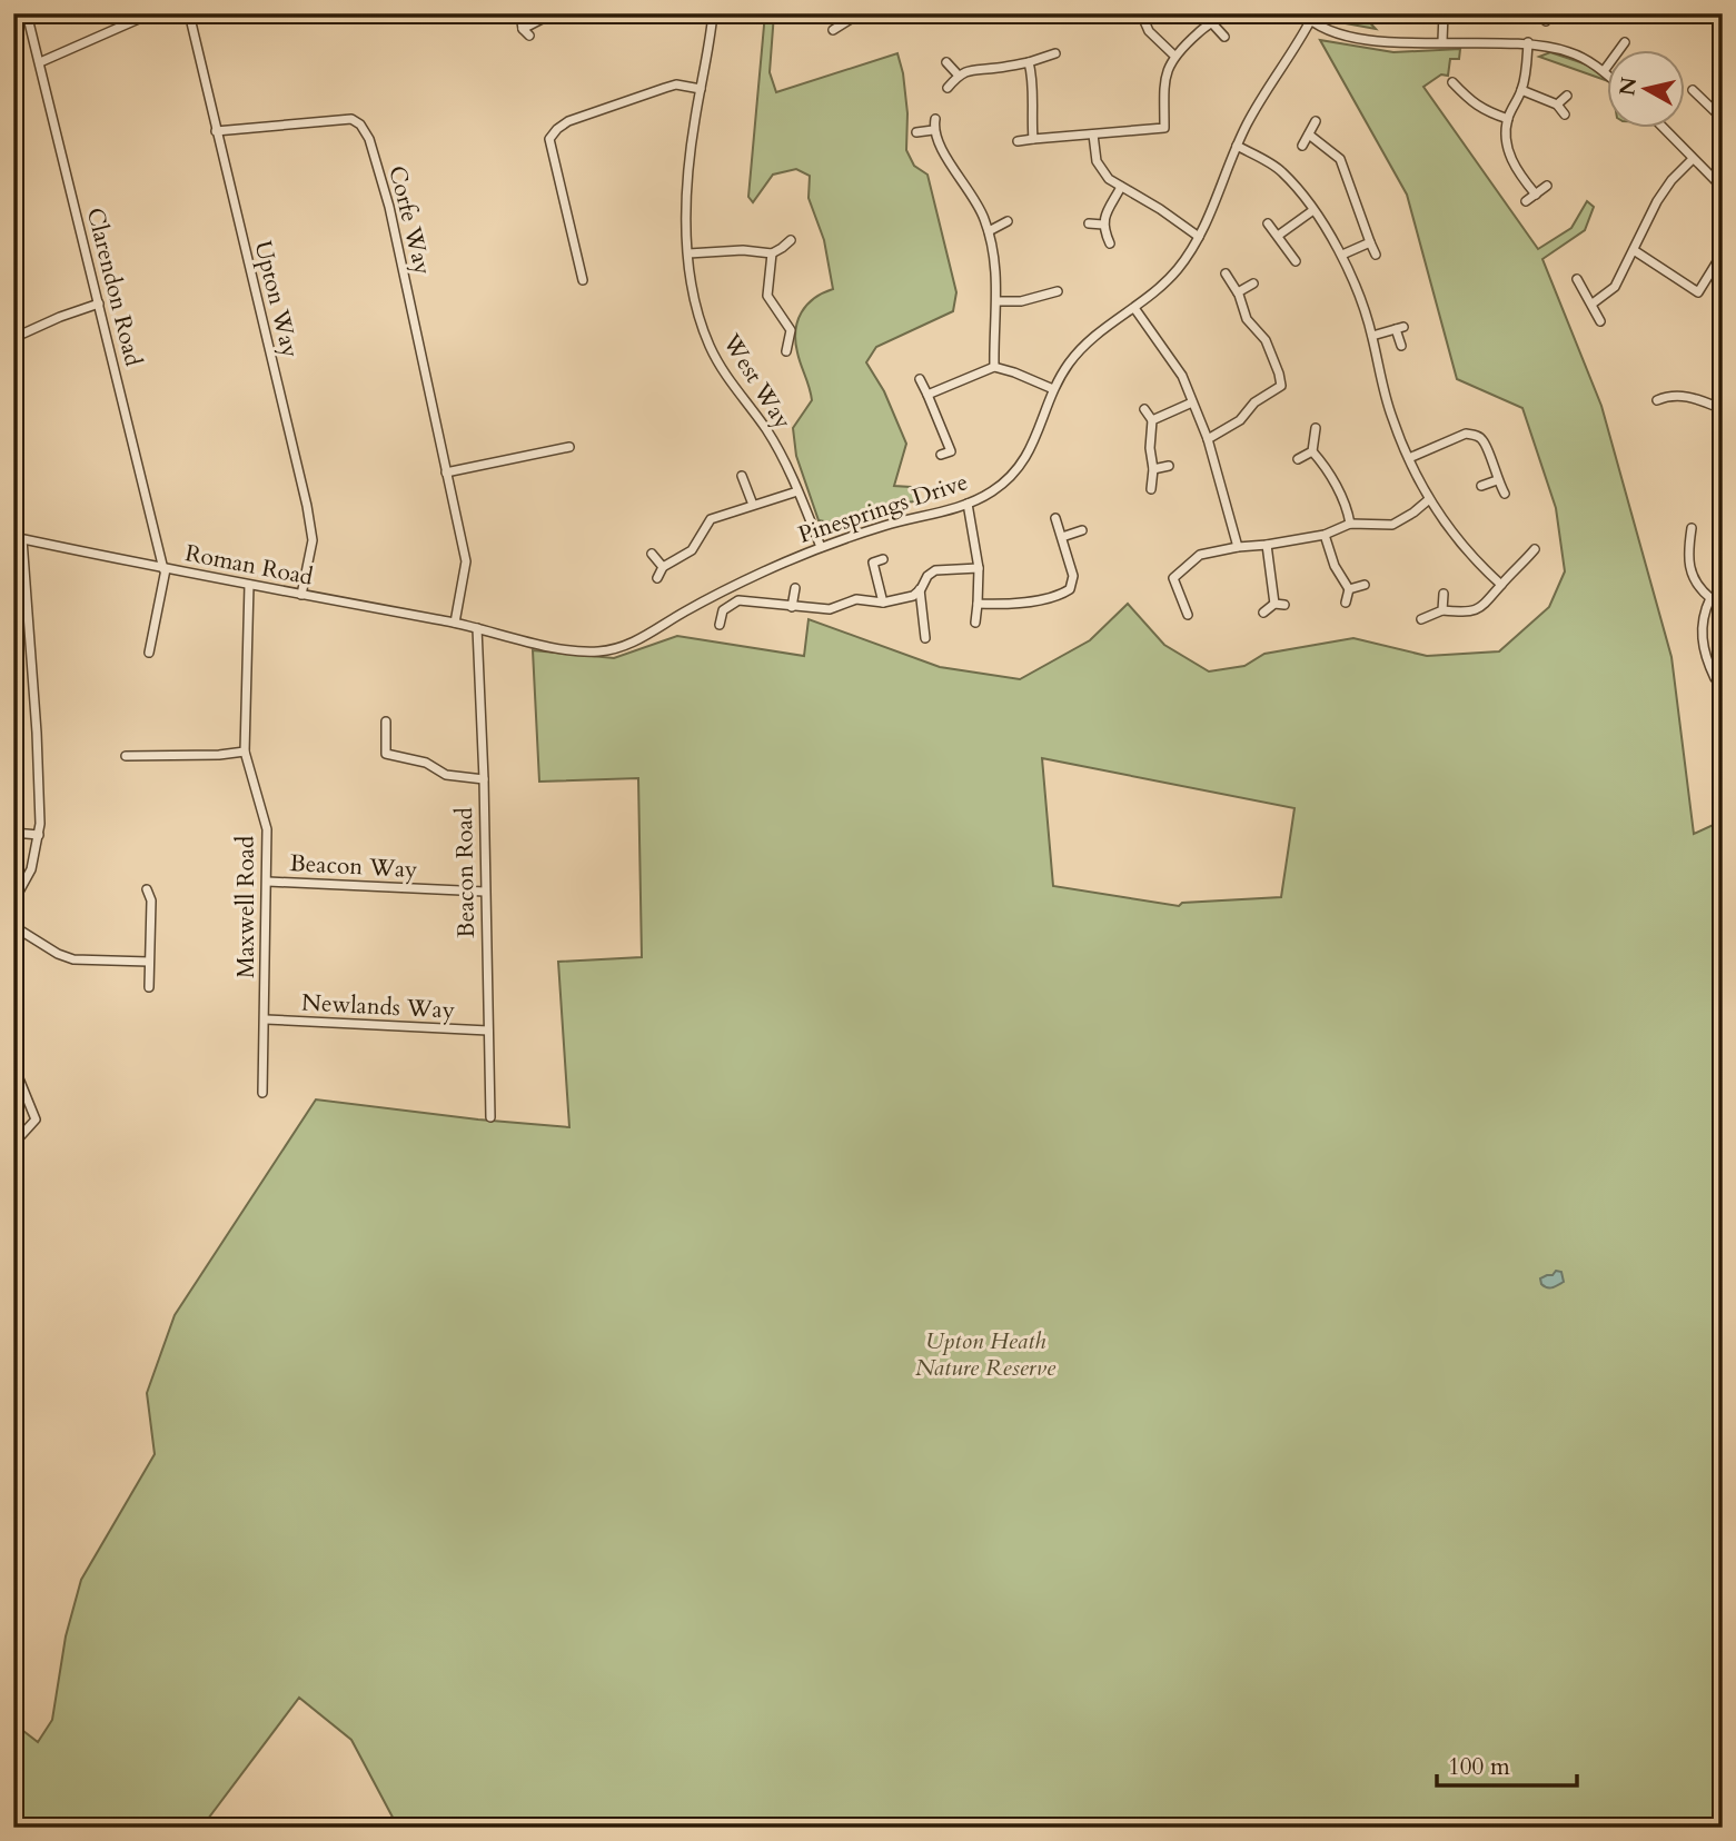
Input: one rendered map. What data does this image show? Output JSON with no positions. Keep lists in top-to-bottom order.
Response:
{
  "streets": {
    "street": [
      "Corfe Way",
      "Clarendon Road",
      "Upton Way",
      "West Way",
      "Pinesprings Drive",
      "Roman Road",
      "Beacon Way",
      "Beacon Road",
      "Maxwell Road",
      "Newlands Way"
    ]
  },
  "crossings": [
    ["Corfe Way", "Upton Way"],
    ["Corfe Way", "Roman Road"],
    ["Clarendon Road", "Roman Road"],
    ["Upton Way", "Roman Road"],
    ["West Way", "Pinesprings Drive"],
    ["Pinesprings Drive", "Roman Road"],
    ["Pinesprings Drive", "Beacon Road"],
    ["Roman Road", "Beacon Road"],
    ["Roman Road", "Maxwell Road"],
    ["Beacon Way", "Beacon Road"],
    ["Beacon Way", "Maxwell Road"],
    ["Beacon Road", "Newlands Way"],
    ["Maxwell Road", "Newlands Way"]
  ],
  "parks": ["Upton Heath Nature Reserve"],
  "scale_bar": "100 m",
  "north": "left"
}
